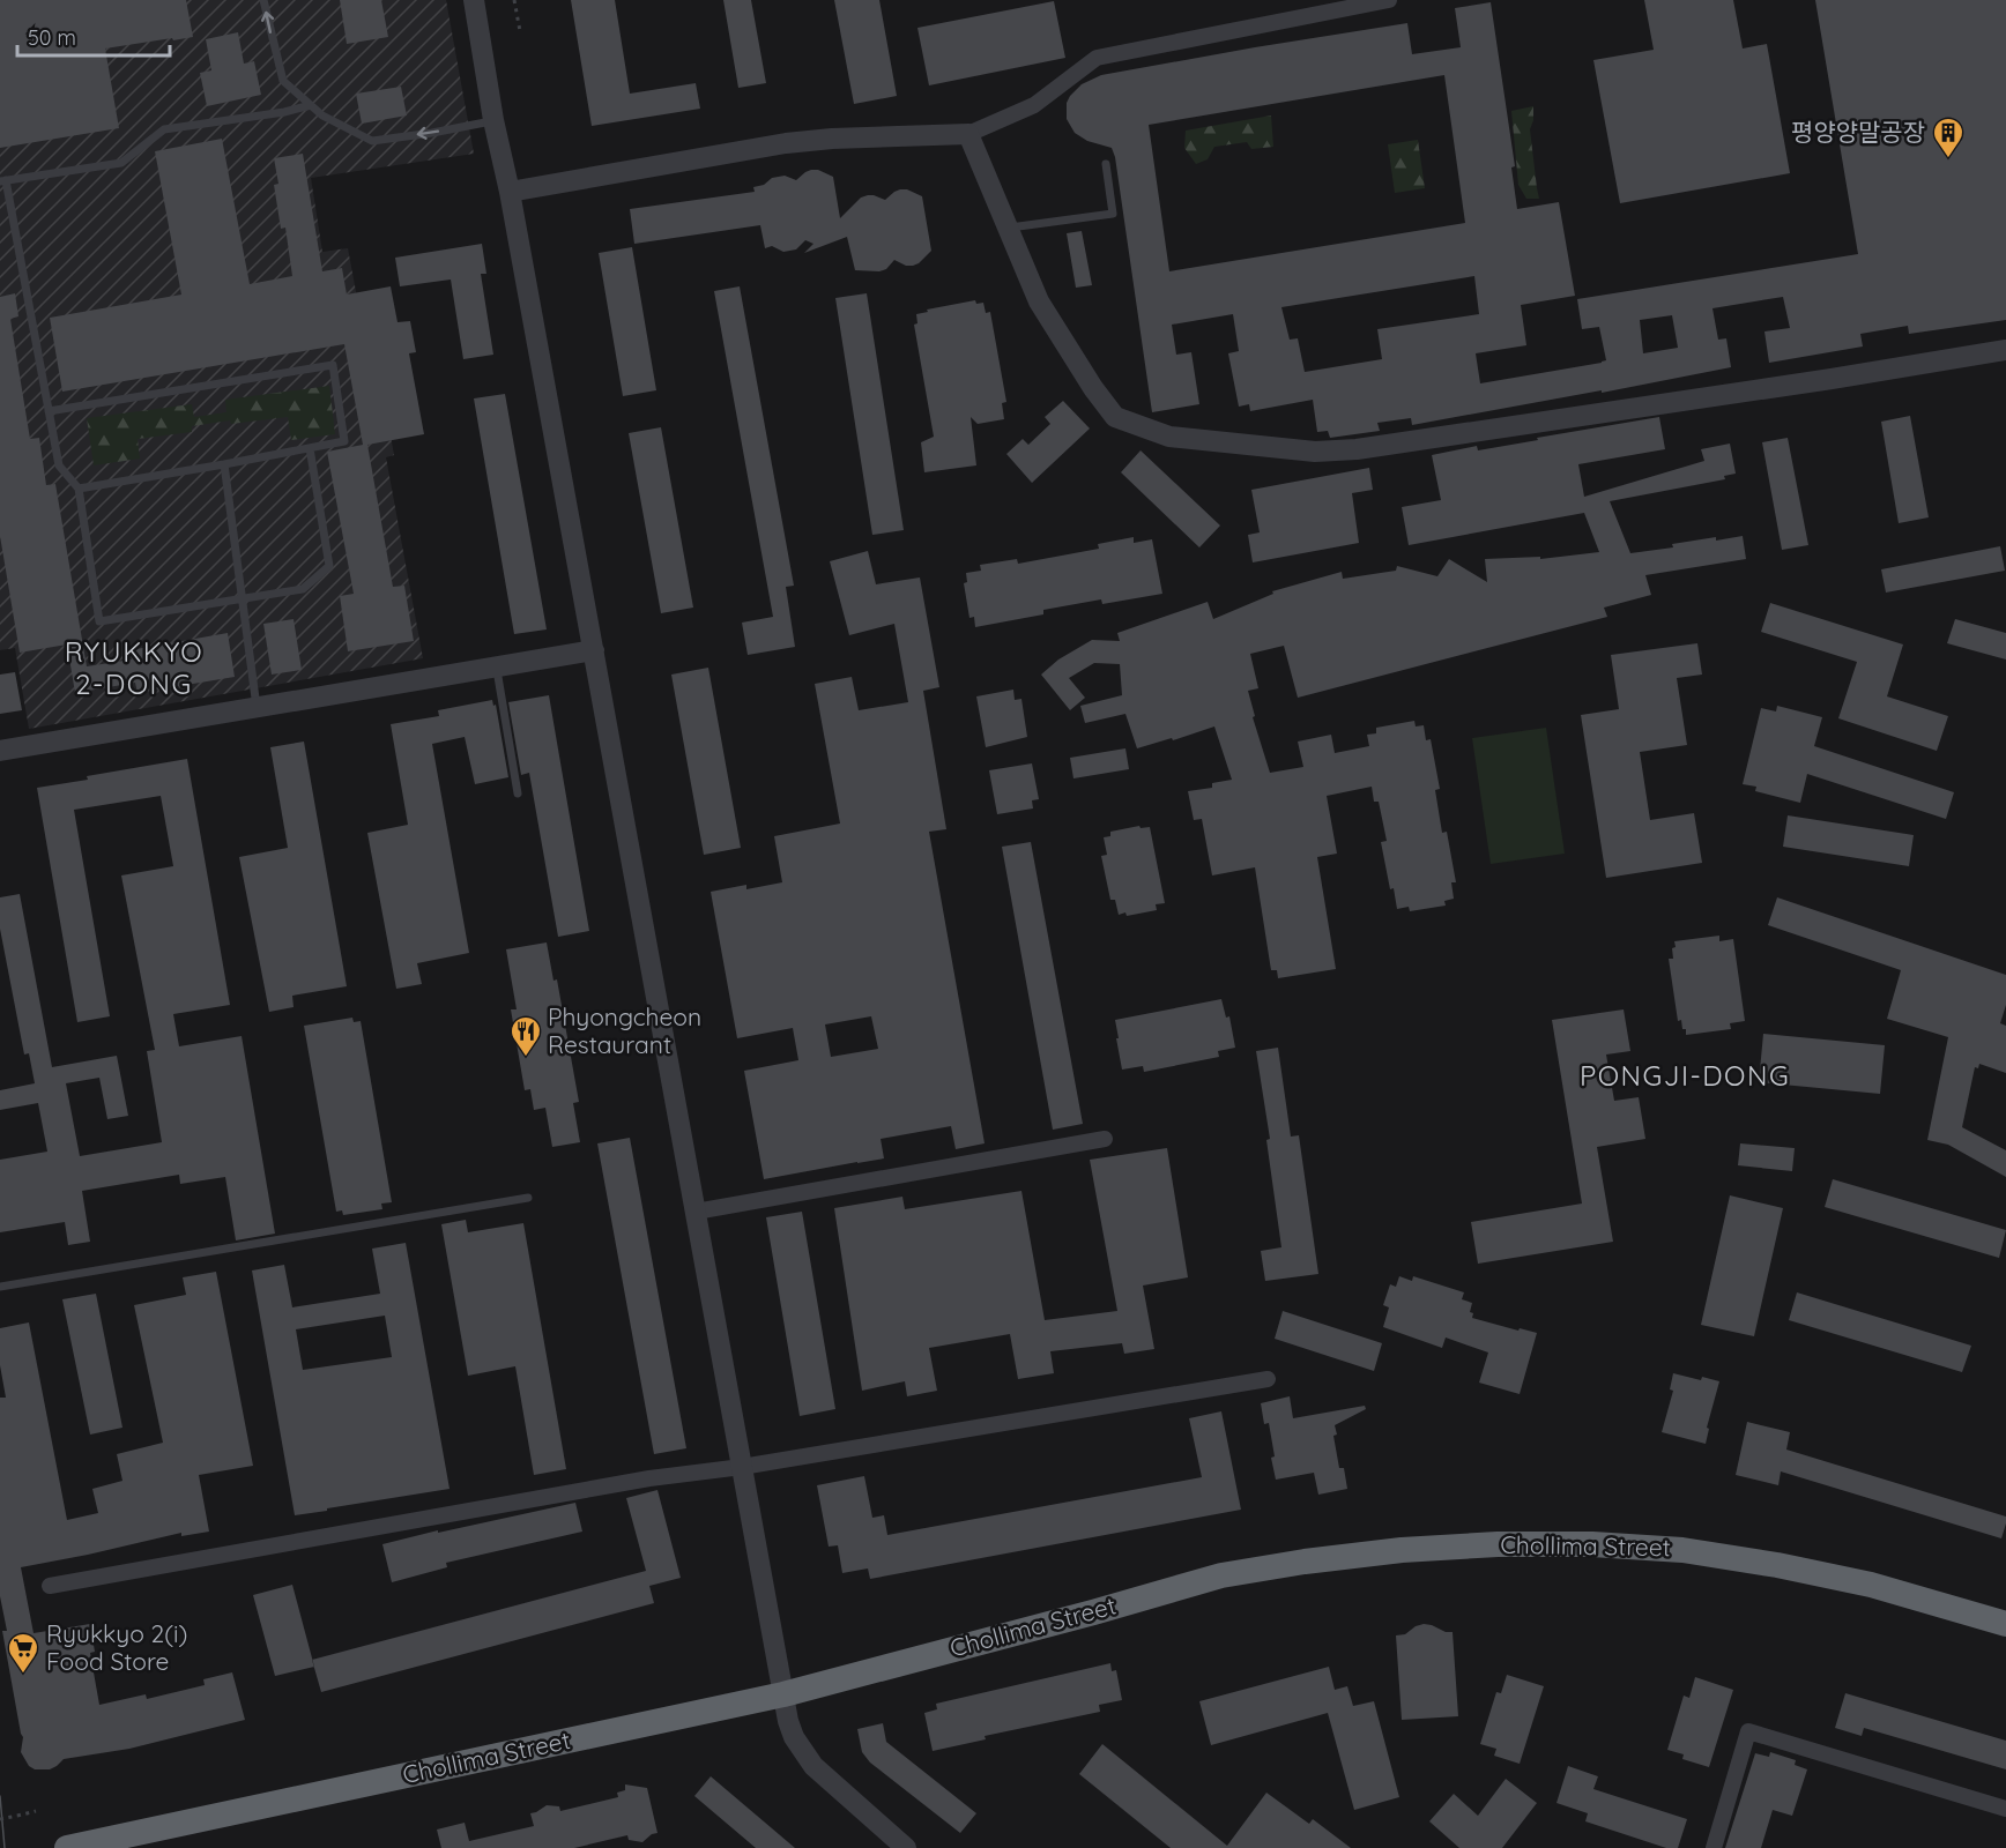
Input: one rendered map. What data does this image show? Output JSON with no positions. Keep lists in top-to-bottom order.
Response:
{
  "streets": {
    "highway": ["Chollima Street"]
  },
  "districts": ["RYUKKYO 2-DONG", "PONGJI-DONG"],
  "places": {
    "building": ["평양양말공장"],
    "restaurant": ["Phyongcheon Restaurant"],
    "supermarket": ["Ryukkyo 2(i) Food Store"]
  },
  "scale_bar": "50 m"
}
